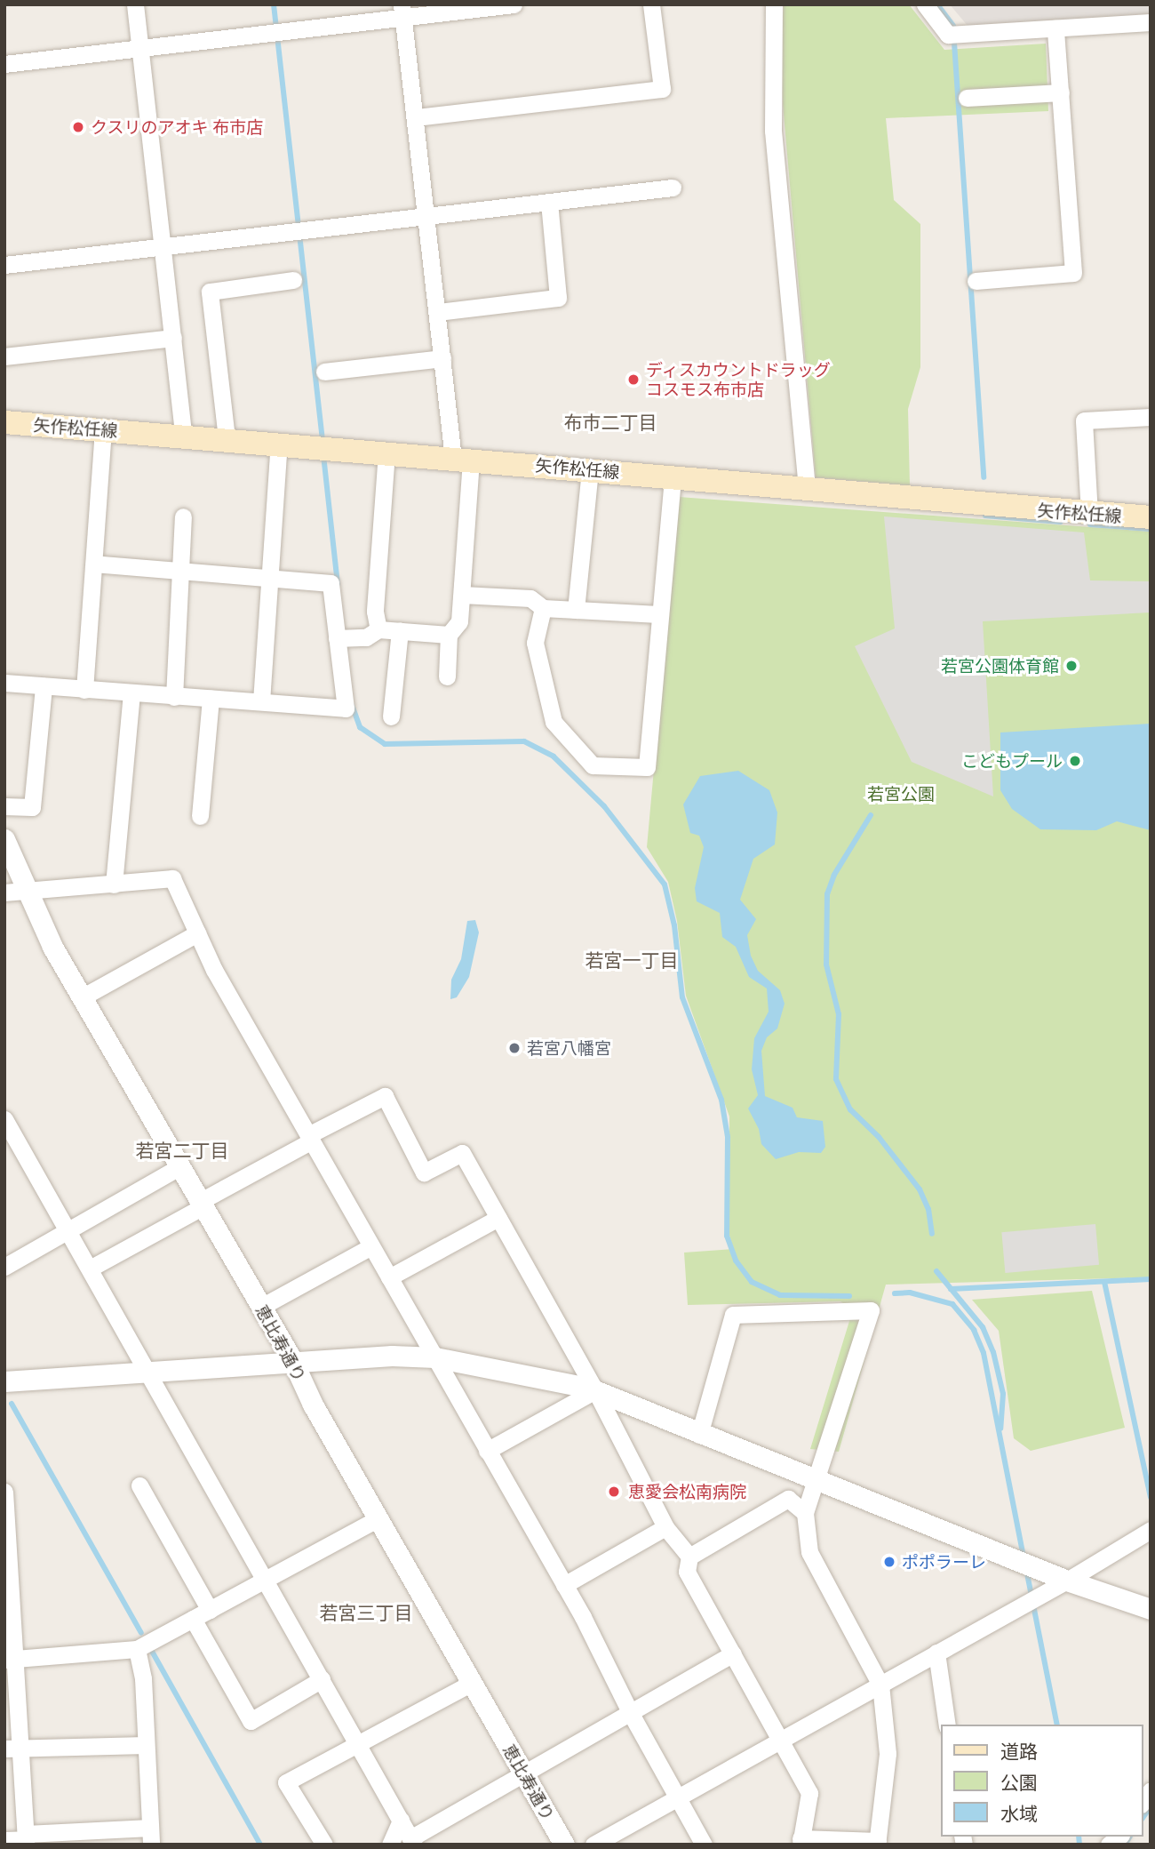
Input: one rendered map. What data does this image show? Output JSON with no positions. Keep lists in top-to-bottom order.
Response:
{
  "streets": {
    "main road": ["矢作松任線"],
    "street": ["恵比寿通り"]
  },
  "districts": [
    "布市二丁目",
    "若宮一丁目",
    "若宮二丁目",
    "若宮三丁目"
  ],
  "parks": ["若宮公園"],
  "places": [
    "クスリのアオキ 布市店",
    "ディスカウントドラッグ コスモス布市店",
    "若宮公園体育館",
    "こどもプール",
    "若宮八幡宮",
    "恵愛会松南病院",
    "ポポラーレ"
  ],
  "legend": ["道路", "公園", "水域"]
}
